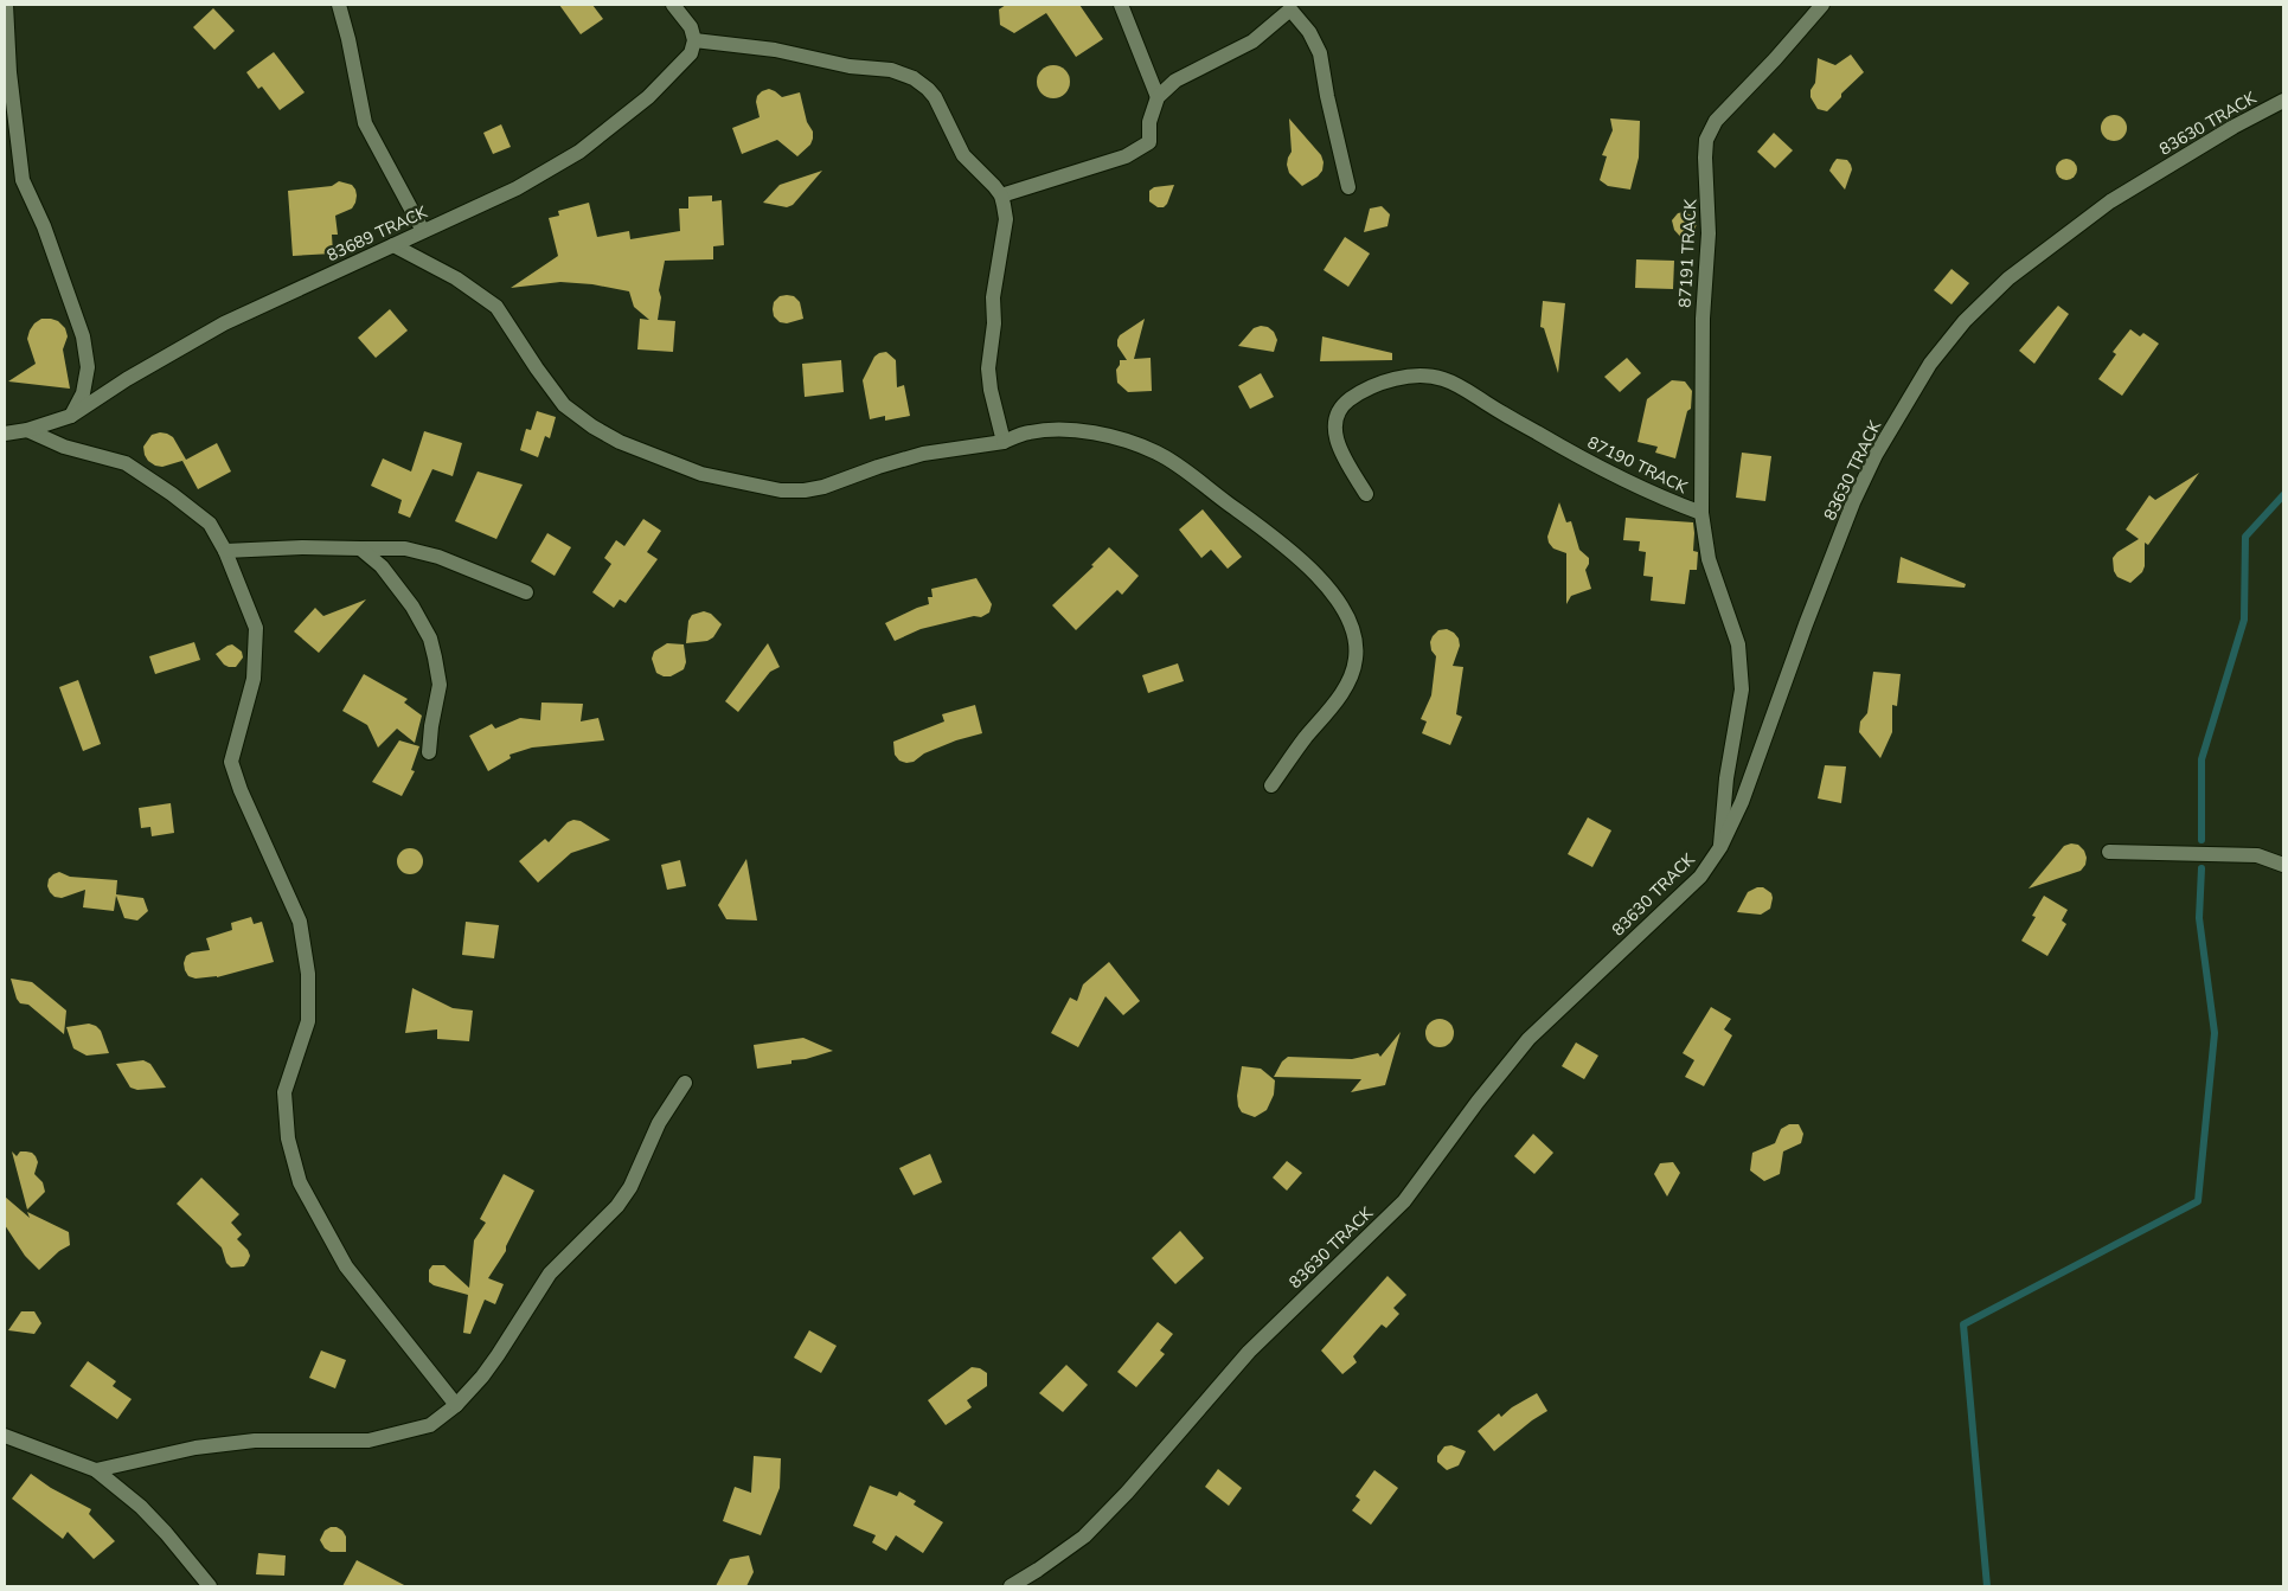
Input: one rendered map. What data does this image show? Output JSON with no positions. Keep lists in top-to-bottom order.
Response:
{
  "streets": {
    "street": [
      "83630 TRACK",
      "83689 TRACK",
      "87191 TRACK",
      "87190 TRACK"
    ]
  },
  "crossings": [
    ["87191 TRACK", "87190 TRACK"]
  ]
}
